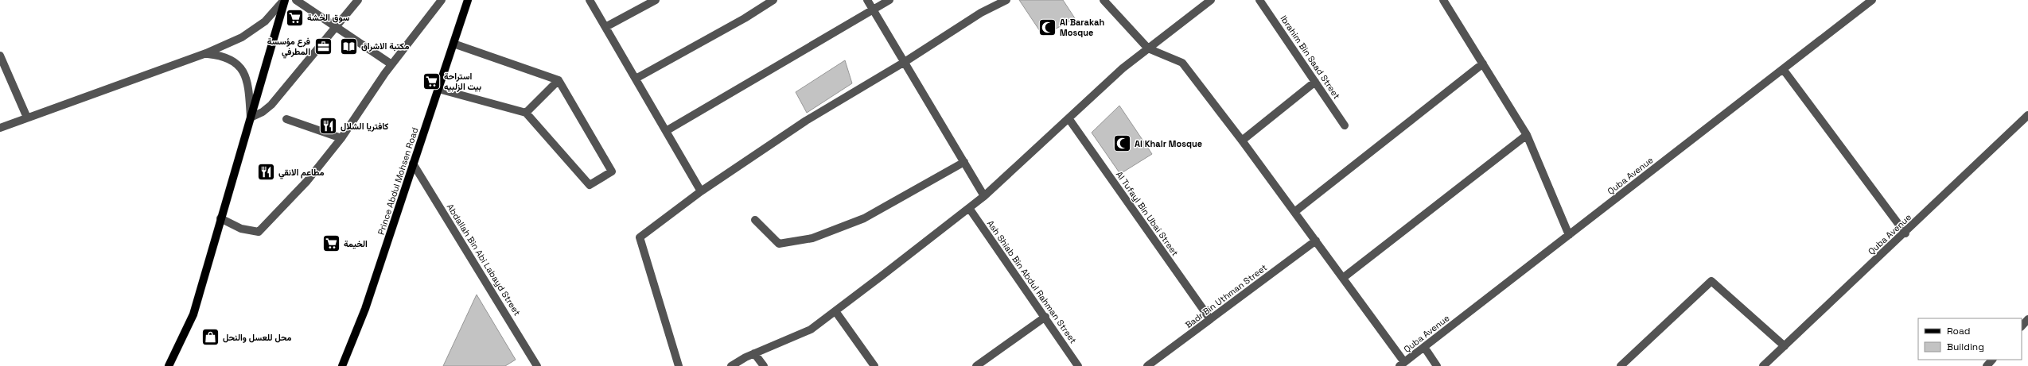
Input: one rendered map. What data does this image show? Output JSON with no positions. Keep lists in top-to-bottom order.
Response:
{
  "streets": {
    "main road": ["Prince Abdul Mohsen Road"],
    "street": [
      "Ibrahim Bin Saad Street",
      "Quba Avenue",
      "Al Tufayl Bin Ubai Street",
      "Abdallah Bin Abi Labayd Street",
      "Ash Shiab Bin Abdul Rahman Street",
      "Badr Bin Uthman Street"
    ]
  },
  "crossings": [
    ["Prince Abdul Mohsen Road", "Abdallah Bin Abi Labayd Street"],
    ["Al Tufayl Bin Ubai Street", "Badr Bin Uthman Street"]
  ],
  "places": {
    "supermarket": ["سوق الخشة", "استراحة بيت الزلبيه", "الخيمة"],
    "mosque": ["Al Barakah Mosque", "Al Khair Mosque"],
    "office": ["فرع مؤسسة المطرفي"],
    "library": ["مكتبة الاشراق"],
    "restaurant": ["كافتريا الشلال", "مطاعم الانقي"],
    "shop": ["محل للعسل والنحل"]
  },
  "legend": ["Road", "Building"]
}
